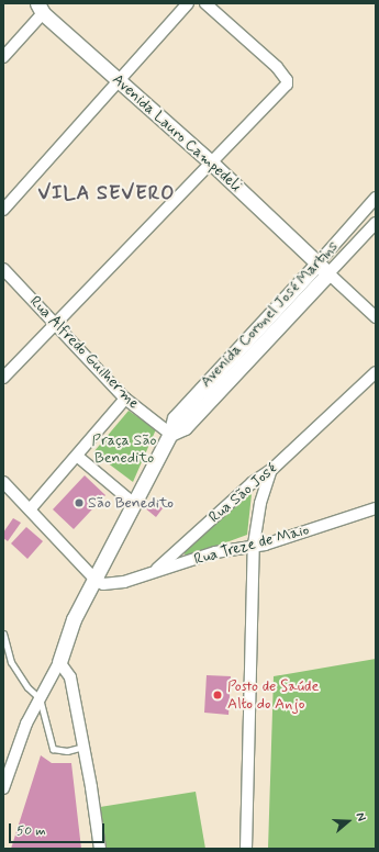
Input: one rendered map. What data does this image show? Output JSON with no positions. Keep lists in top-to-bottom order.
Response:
{
  "streets": {
    "street": [
      "Avenida Lauro Campedeli",
      "Avenida Coronel José Martins",
      "Rua Alfredo Guilherme",
      "Rua São José",
      "Rua Treze de Maio"
    ]
  },
  "crossings": [
    ["Avenida Lauro Campedeli", "Avenida Coronel José Martins"],
    ["Avenida Coronel José Martins", "Rua Alfredo Guilherme"],
    ["Avenida Coronel José Martins", "Rua São José"],
    ["Rua São José", "Rua Treze de Maio"]
  ],
  "districts": ["VILA SEVERO"],
  "parks": ["Praça São Benedito"],
  "places": ["São Benedito", "Posto de Saúde Alto do Anjo"],
  "scale_bar": "50 m",
  "north": "right"
}
